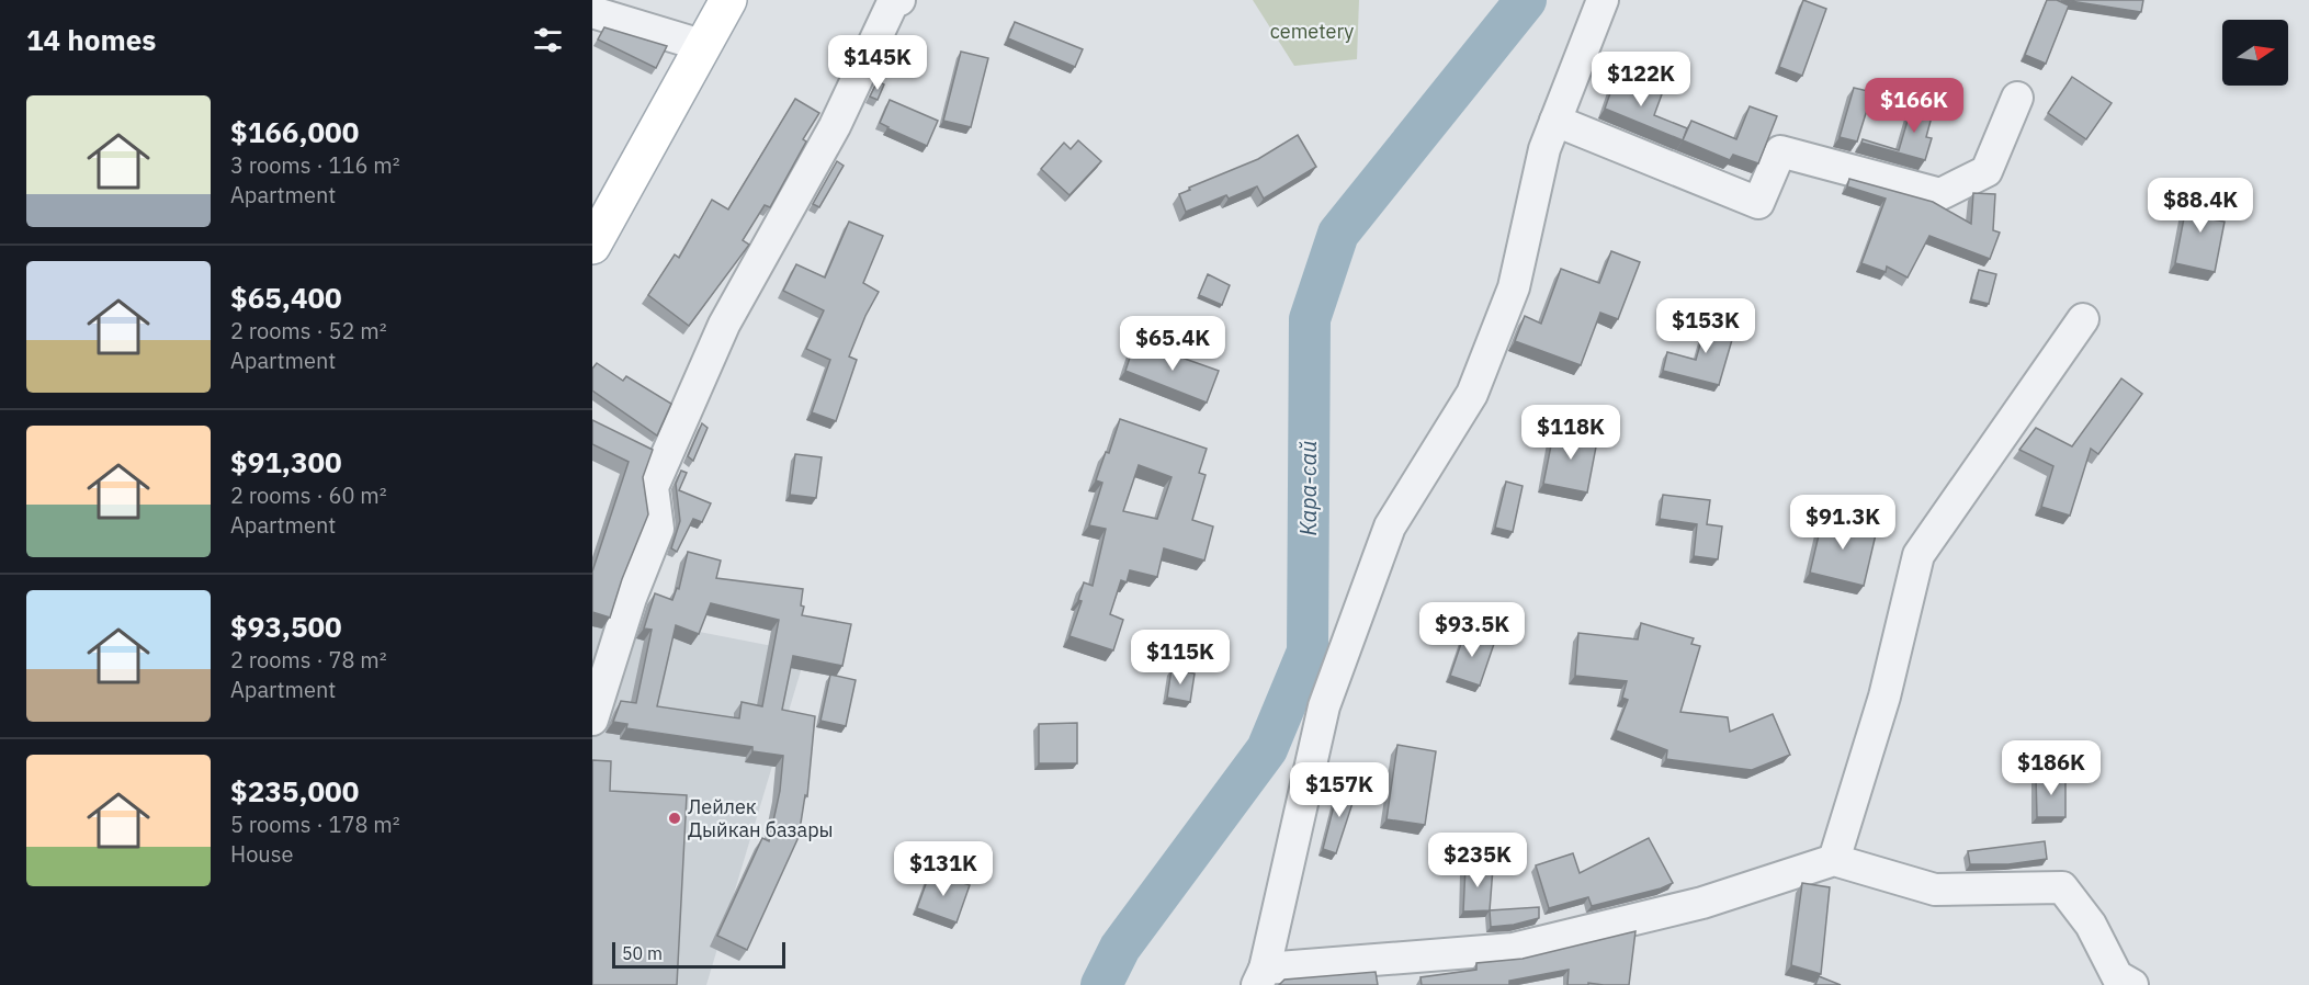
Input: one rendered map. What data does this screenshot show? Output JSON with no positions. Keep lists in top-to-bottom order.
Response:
{
  "water": ["Кара-сай"],
  "parks": ["cemetery"],
  "places": ["Лейлек Дыйкан базары"],
  "scale_bar": "50 m",
  "north": "right",
  "page": {
    "heading": "14 homes",
    "price": [
      "$145K",
      "$122K",
      "$166K",
      "$88.4K",
      "$153K",
      "$65.4K",
      "$118K",
      "$91.3K",
      "$93.5K",
      "$115K",
      "$186K",
      "$157K",
      "$235K",
      "$131K"
    ],
    "list": [
      {
        "name": "$166,000",
        "note": "3 rooms · 116 m² · Apartment"
      },
      {
        "name": "$65,400",
        "note": "2 rooms · 52 m² · Apartment"
      },
      {
        "name": "$91,300",
        "note": "2 rooms · 60 m² · Apartment"
      },
      {
        "name": "$93,500",
        "note": "2 rooms · 78 m² · Apartment"
      },
      {
        "name": "$235,000",
        "note": "5 rooms · 178 m² · House"
      }
    ],
    "scale": "50 m"
  }
}
